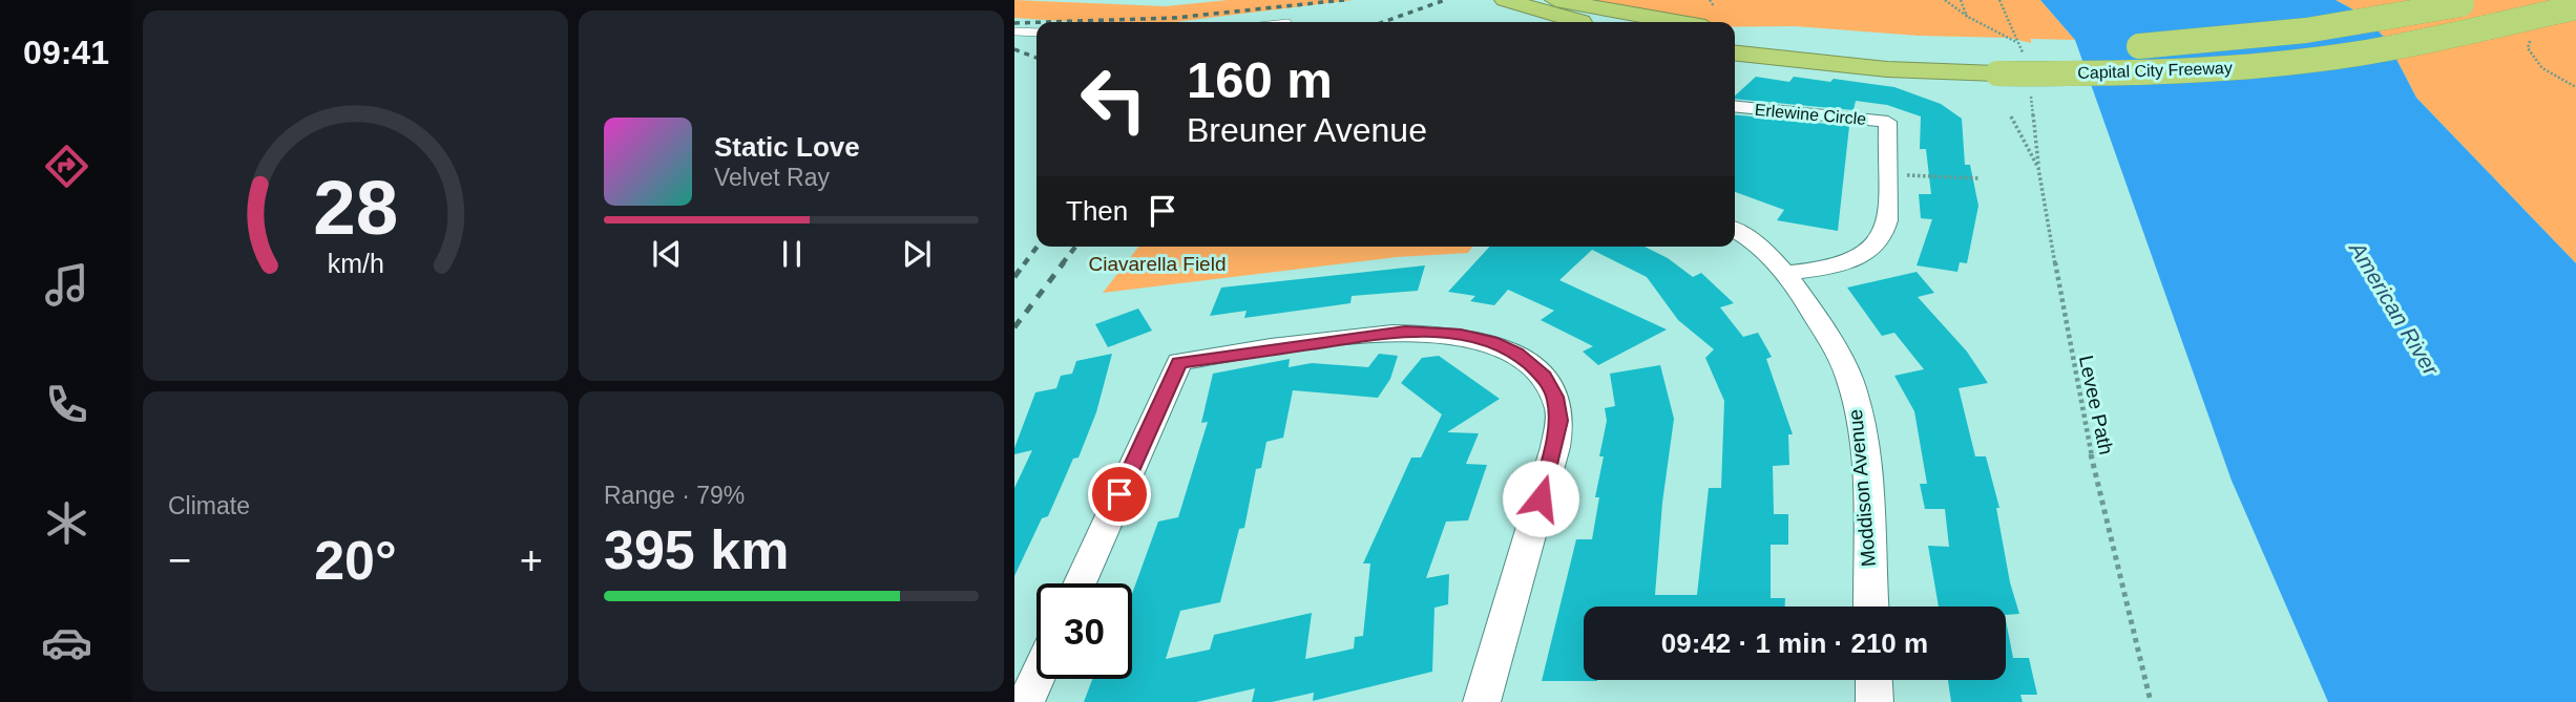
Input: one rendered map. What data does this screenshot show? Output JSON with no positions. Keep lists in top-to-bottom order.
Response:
{
  "streets": {
    "highway": ["Capital City Freeway"],
    "street": ["Erlewine Circle", "Moddison Avenue"],
    "path": ["Levee Path"]
  },
  "crossings": [
    ["Erlewine Circle", "Moddison Avenue"]
  ],
  "water": ["American River"],
  "parks": ["Ciavarella Field"],
  "page": {
    "tabs": "09:41",
    "turn": ["160 m", "Breuner Avenue"],
    "song": ["Static Love", "Velvet Ray"],
    "then": "Then",
    "tile": [
      "Climate",
      ["Range · 79%", "395 km"]
    ],
    "heat": ["−", "20°", "+"],
    "limit": "30",
    "trip": "09:42 · 1 min · 210 m",
    "gauge": ["28", "km/h"]
  }
}
